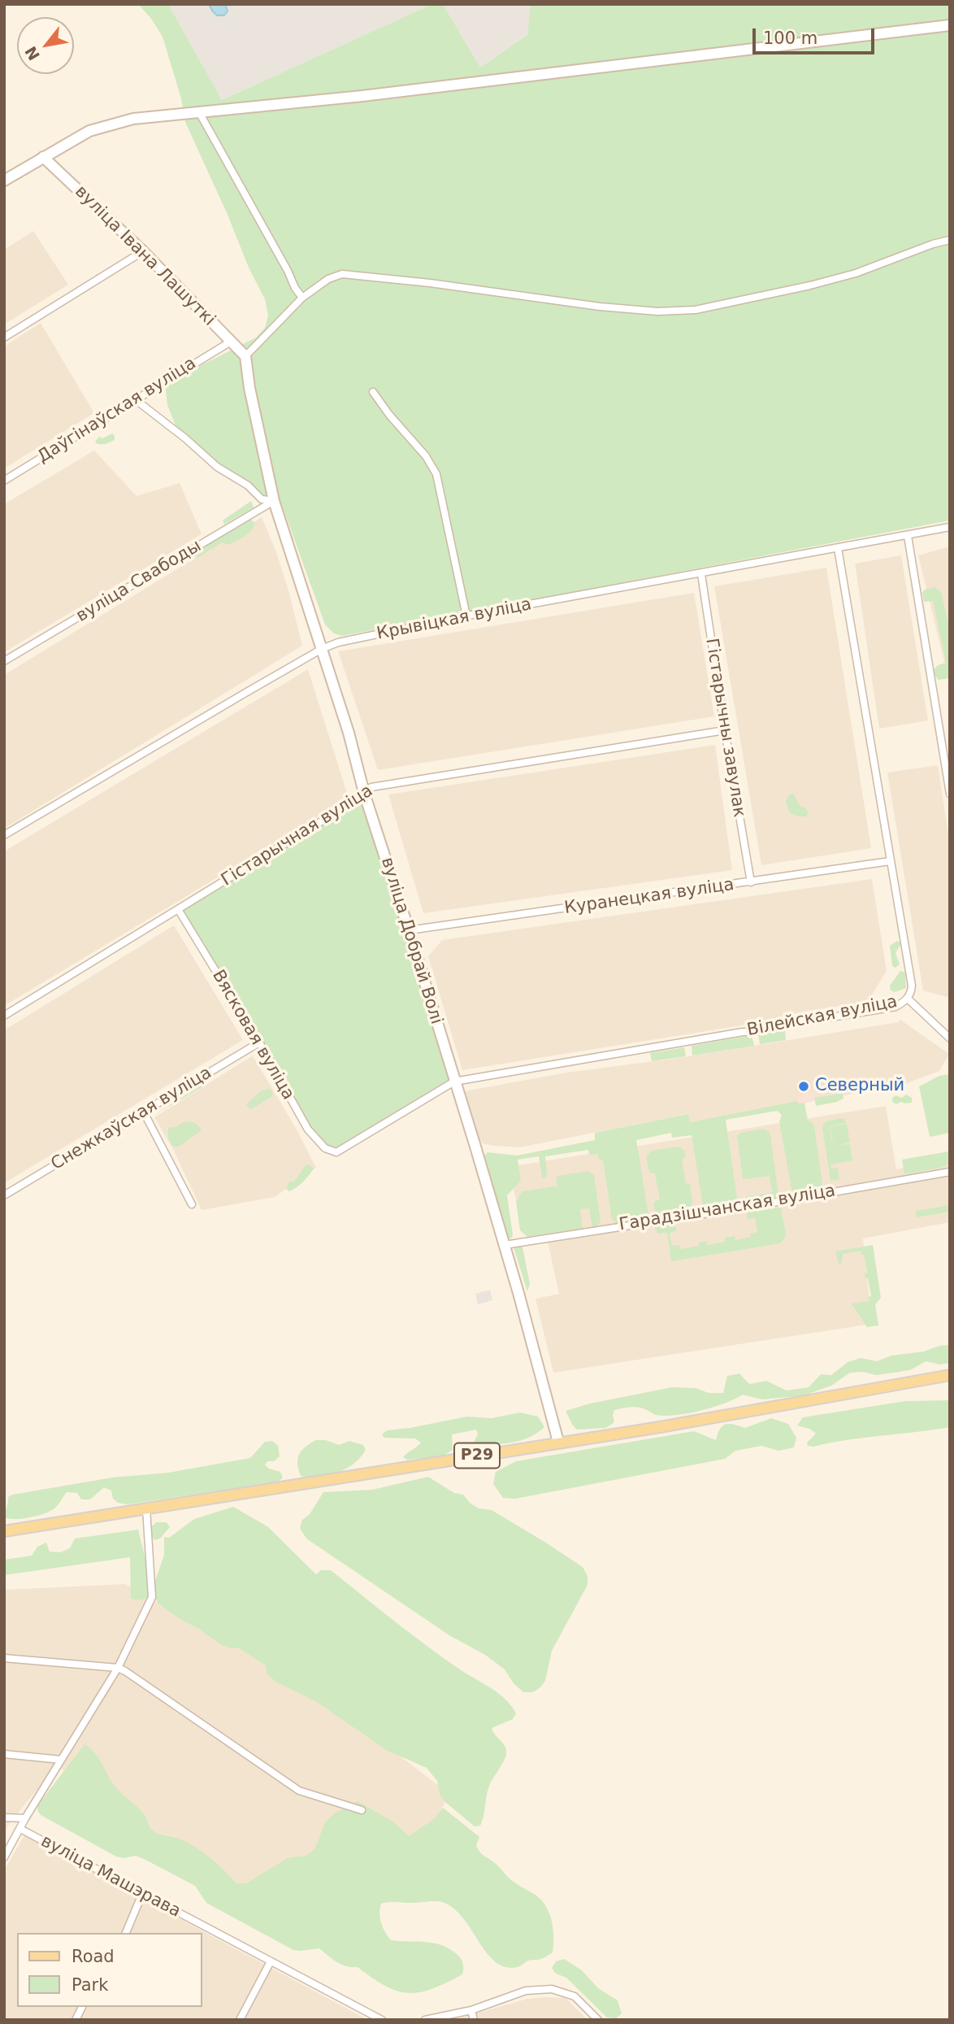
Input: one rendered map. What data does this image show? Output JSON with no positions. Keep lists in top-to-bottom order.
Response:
{
  "streets": {
    "main road": ["Р29"],
    "street": [
      "вуліца Івана Лашуткі",
      "Даўгінаўская вуліца",
      "вуліца Свабоды",
      "Крывіцкая вуліца",
      "Гістарычны завулак",
      "Гістарычная вуліца",
      "Куранецкая вуліца",
      "вуліца Добрай Волі",
      "Вілейская вуліца",
      "Вясковая вуліца",
      "Снежкаўская вуліца",
      "Гарадзішчанская вуліца",
      "вуліца Машэрава"
    ]
  },
  "crossings": [
    ["вуліца Івана Лашуткі", "Даўгінаўская вуліца"],
    ["вуліца Івана Лашуткі", "вуліца Добрай Волі"],
    ["вуліца Свабоды", "вуліца Добрай Волі"],
    ["Крывіцкая вуліца", "Гістарычны завулак"],
    ["Крывіцкая вуліца", "вуліца Добрай Волі"],
    ["Крывіцкая вуліца", "Вілейская вуліца"],
    ["Гістарычны завулак", "Гістарычная вуліца"],
    ["Гістарычны завулак", "Куранецкая вуліца"],
    ["Гістарычная вуліца", "вуліца Добрай Волі"],
    ["Гістарычная вуліца", "Вясковая вуліца"],
    ["Куранецкая вуліца", "вуліца Добрай Волі"],
    ["Куранецкая вуліца", "Вілейская вуліца"],
    ["вуліца Добрай Волі", "Вілейская вуліца"],
    ["вуліца Добрай Волі", "Гарадзішчанская вуліца"],
    ["вуліца Добрай Волі", "Р29"],
    ["Вілейская вуліца", "Вясковая вуліца"],
    ["Вясковая вуліца", "Снежкаўская вуліца"]
  ],
  "places": ["Северный"],
  "legend": ["Road", "Park"],
  "scale_bar": "100 m",
  "north": "bottom left"
}
